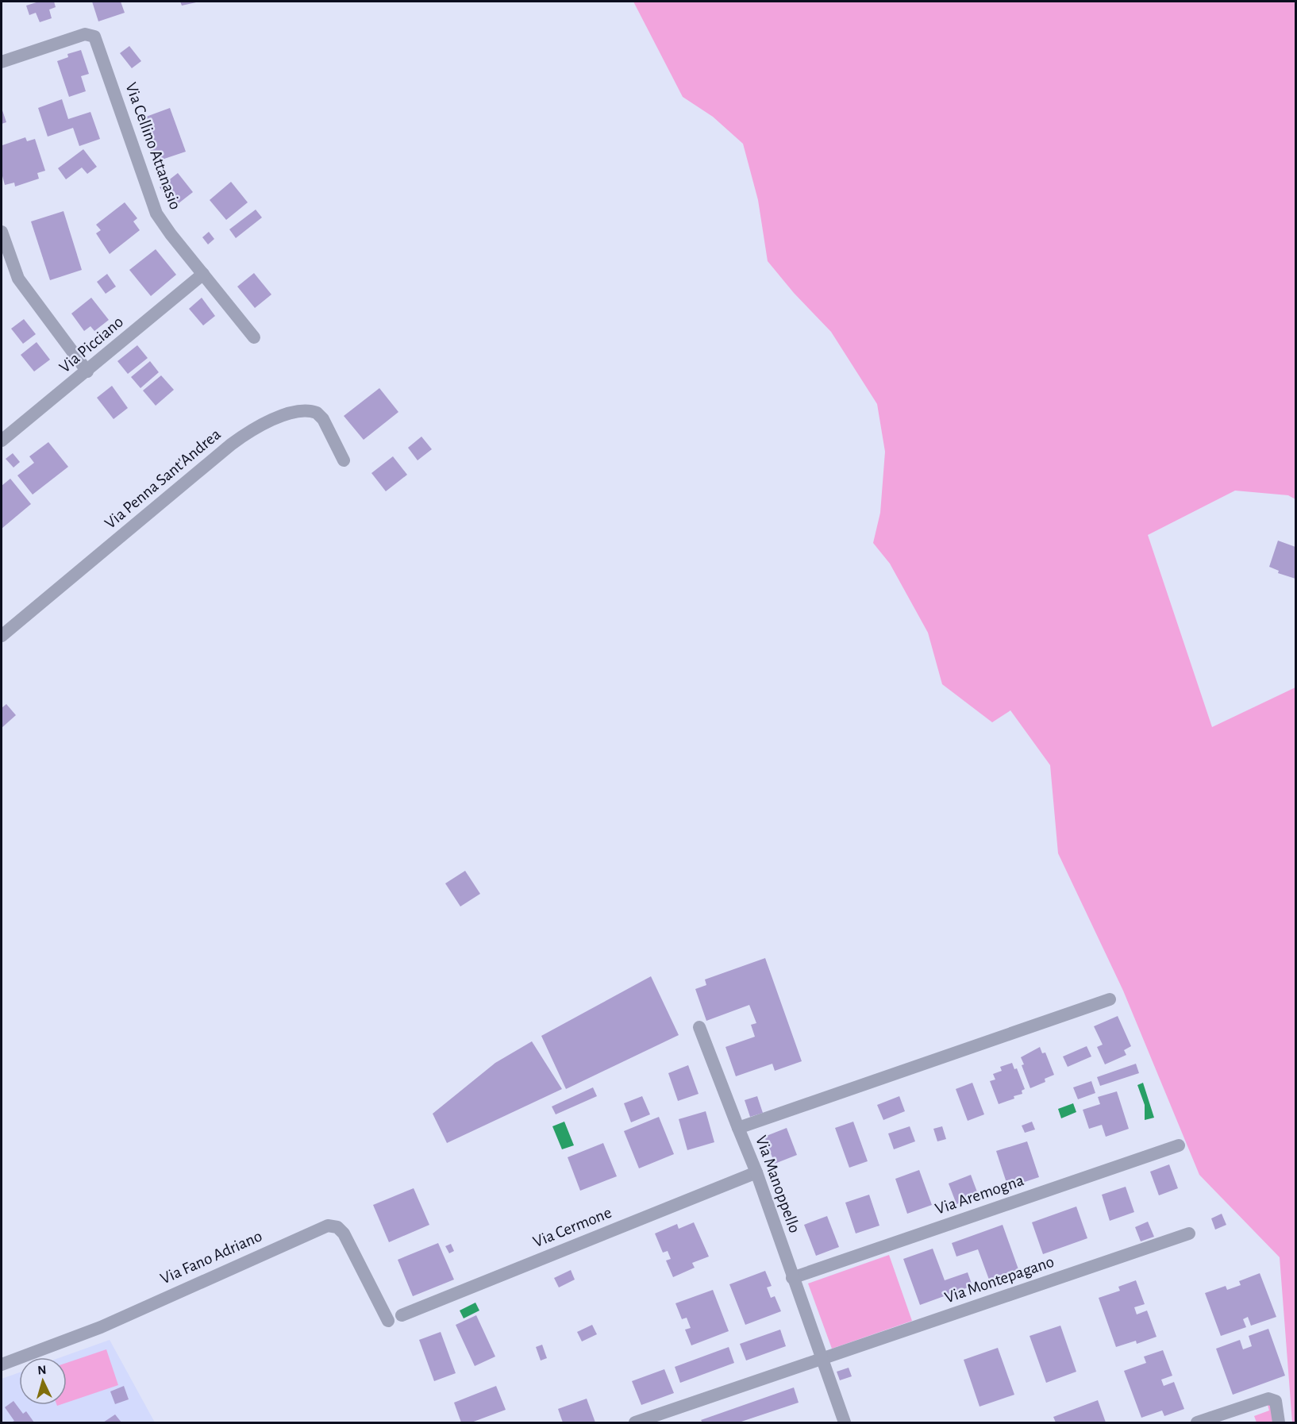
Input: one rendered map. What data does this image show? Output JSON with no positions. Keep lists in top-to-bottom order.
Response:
{
  "streets": {
    "street": [
      "Via Cellino Attanasio",
      "Via Picciano",
      "Via Penna Sant'Andrea",
      "Via Manoppello",
      "Via Aremogna",
      "Via Cermone",
      "Via Fano Adriano",
      "Via Montepagano"
    ]
  },
  "crossings": [
    ["Via Cellino Attanasio", "Via Picciano"],
    ["Via Manoppello", "Via Aremogna"],
    ["Via Manoppello", "Via Cermone"],
    ["Via Manoppello", "Via Montepagano"]
  ],
  "north": "top"
}
